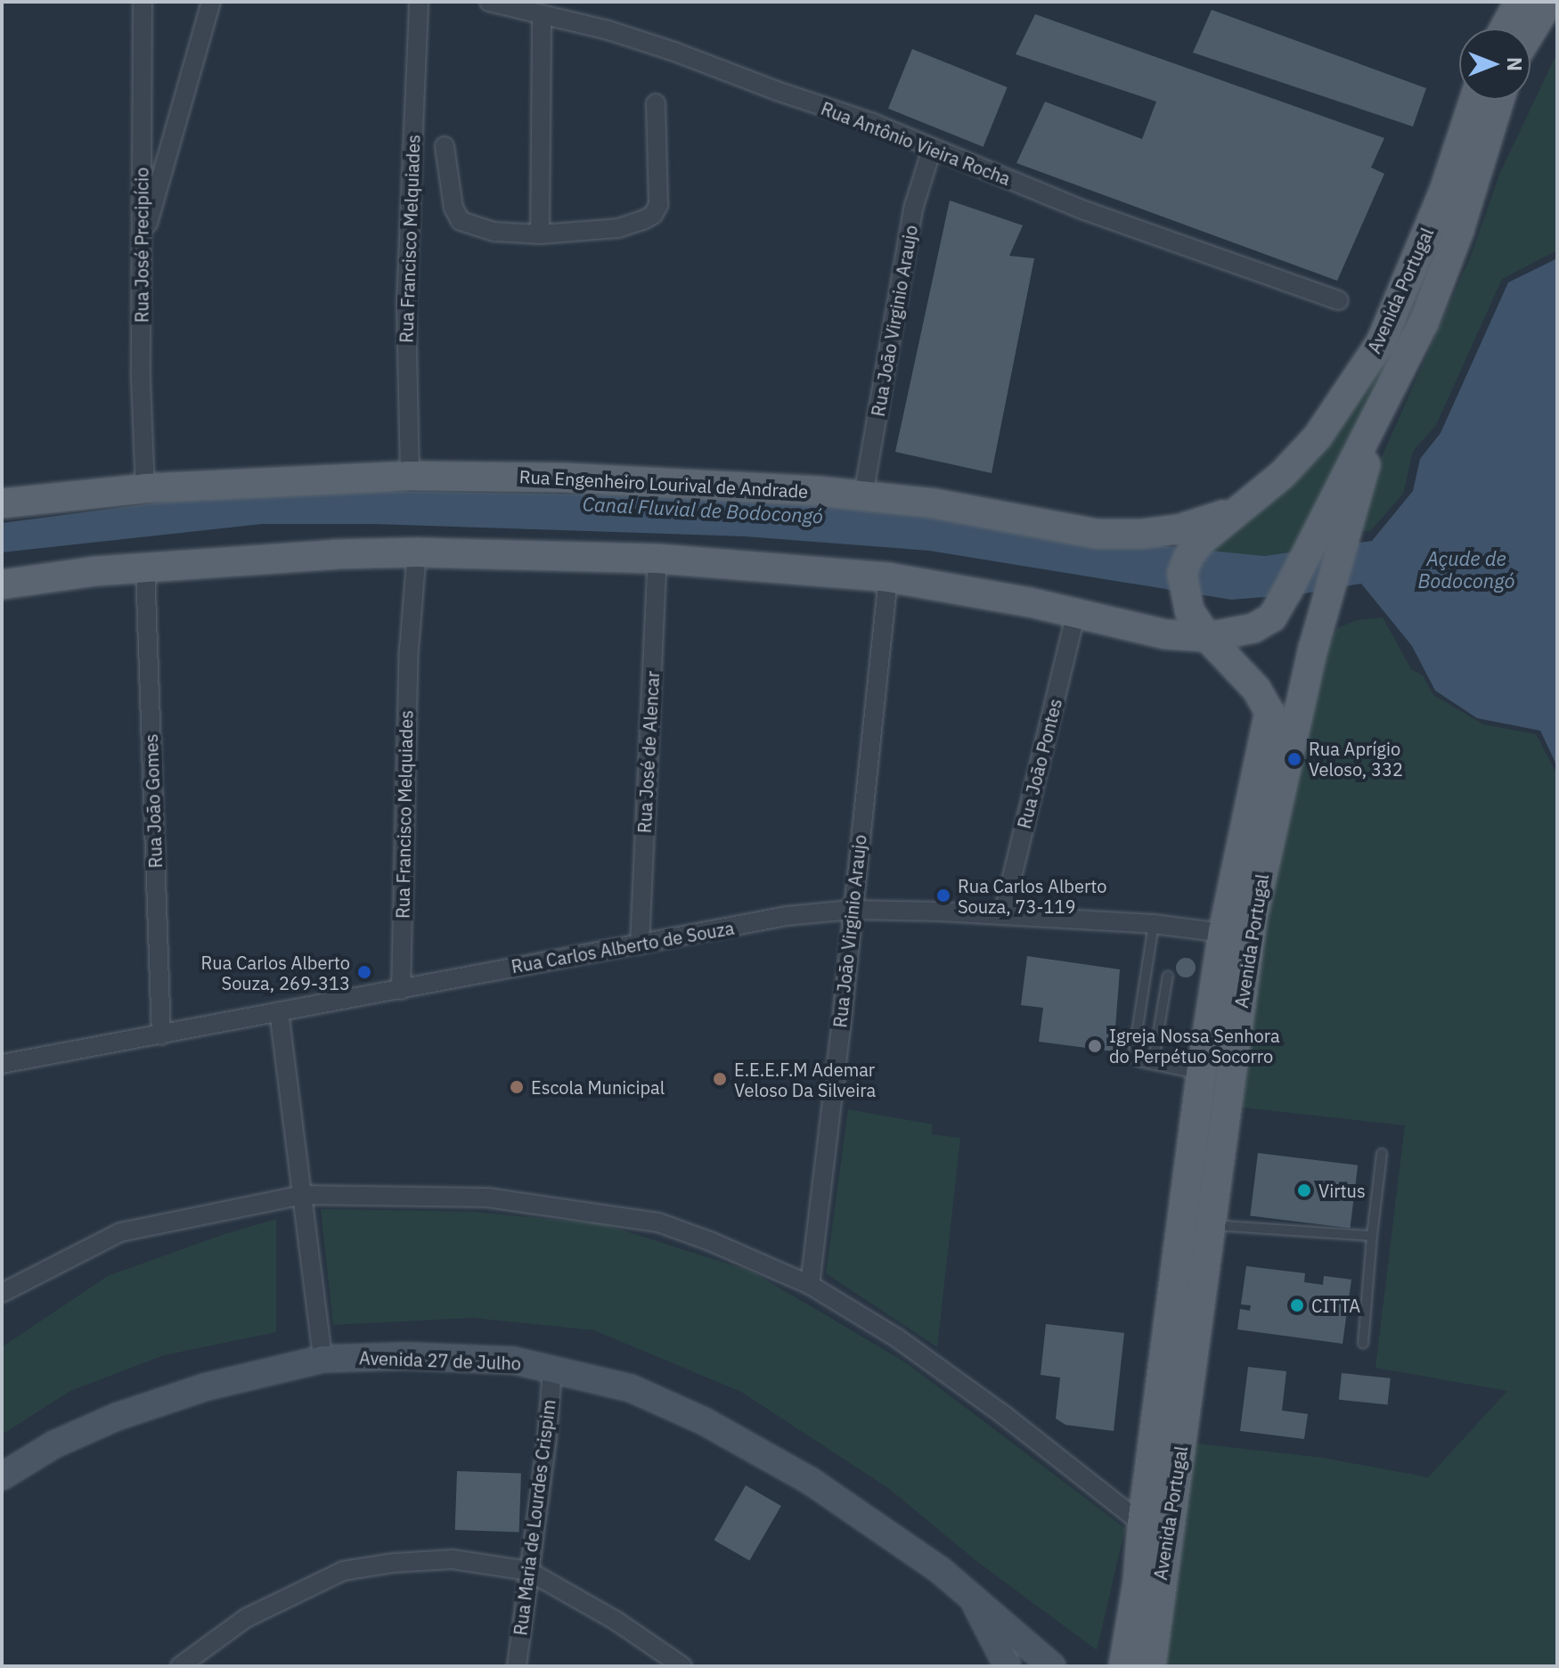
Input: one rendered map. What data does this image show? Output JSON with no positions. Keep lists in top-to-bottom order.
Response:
{
  "streets": {
    "main road": ["Avenida Portugal", "Rua Engenheiro Lourival de Andrade", "Avenida 27 de Julho"],
    "street": [
      "Rua Antônio Vieira Rocha",
      "Rua Francisco Melquiades",
      "Rua José Precipício",
      "Rua João Virginio Araujo",
      "Rua José de Alencar",
      "Rua João Pontes",
      "Rua João Gomes",
      "Rua Carlos Alberto de Souza",
      "Rua Maria de Lourdes Crispim"
    ]
  },
  "crossings": [
    ["Rua Antônio Vieira Rocha", "Rua João Virginio Araujo"],
    ["Rua Francisco Melquiades", "Rua Engenheiro Lourival de Andrade"],
    ["Rua Francisco Melquiades", "Rua Carlos Alberto de Souza"],
    ["Rua José Precipício", "Rua Engenheiro Lourival de Andrade"],
    ["Avenida Portugal", "Rua Engenheiro Lourival de Andrade"],
    ["Avenida Portugal", "Rua Carlos Alberto de Souza"],
    ["Rua João Virginio Araujo", "Rua Engenheiro Lourival de Andrade"],
    ["Rua João Virginio Araujo", "Rua Carlos Alberto de Souza"],
    ["Rua José de Alencar", "Rua Carlos Alberto de Souza"],
    ["Rua João Pontes", "Rua Carlos Alberto de Souza"],
    ["Rua João Gomes", "Rua Carlos Alberto de Souza"],
    ["Avenida 27 de Julho", "Rua Maria de Lourdes Crispim"]
  ],
  "water": ["Canal Fluvial de Bodocongó", "Açude de Bodocongó"],
  "places": [
    "Rua Aprígio Veloso, 332",
    "Rua Carlos Alberto Souza, 73-119",
    "Rua Carlos Alberto Souza, 269-313",
    "Igreja Nossa Senhora do Perpétuo Socorro",
    "E.E.E.F.M Ademar Veloso Da Silveira",
    "Escola Municipal",
    "Virtus",
    "CITTA"
  ],
  "north": "right"
}
